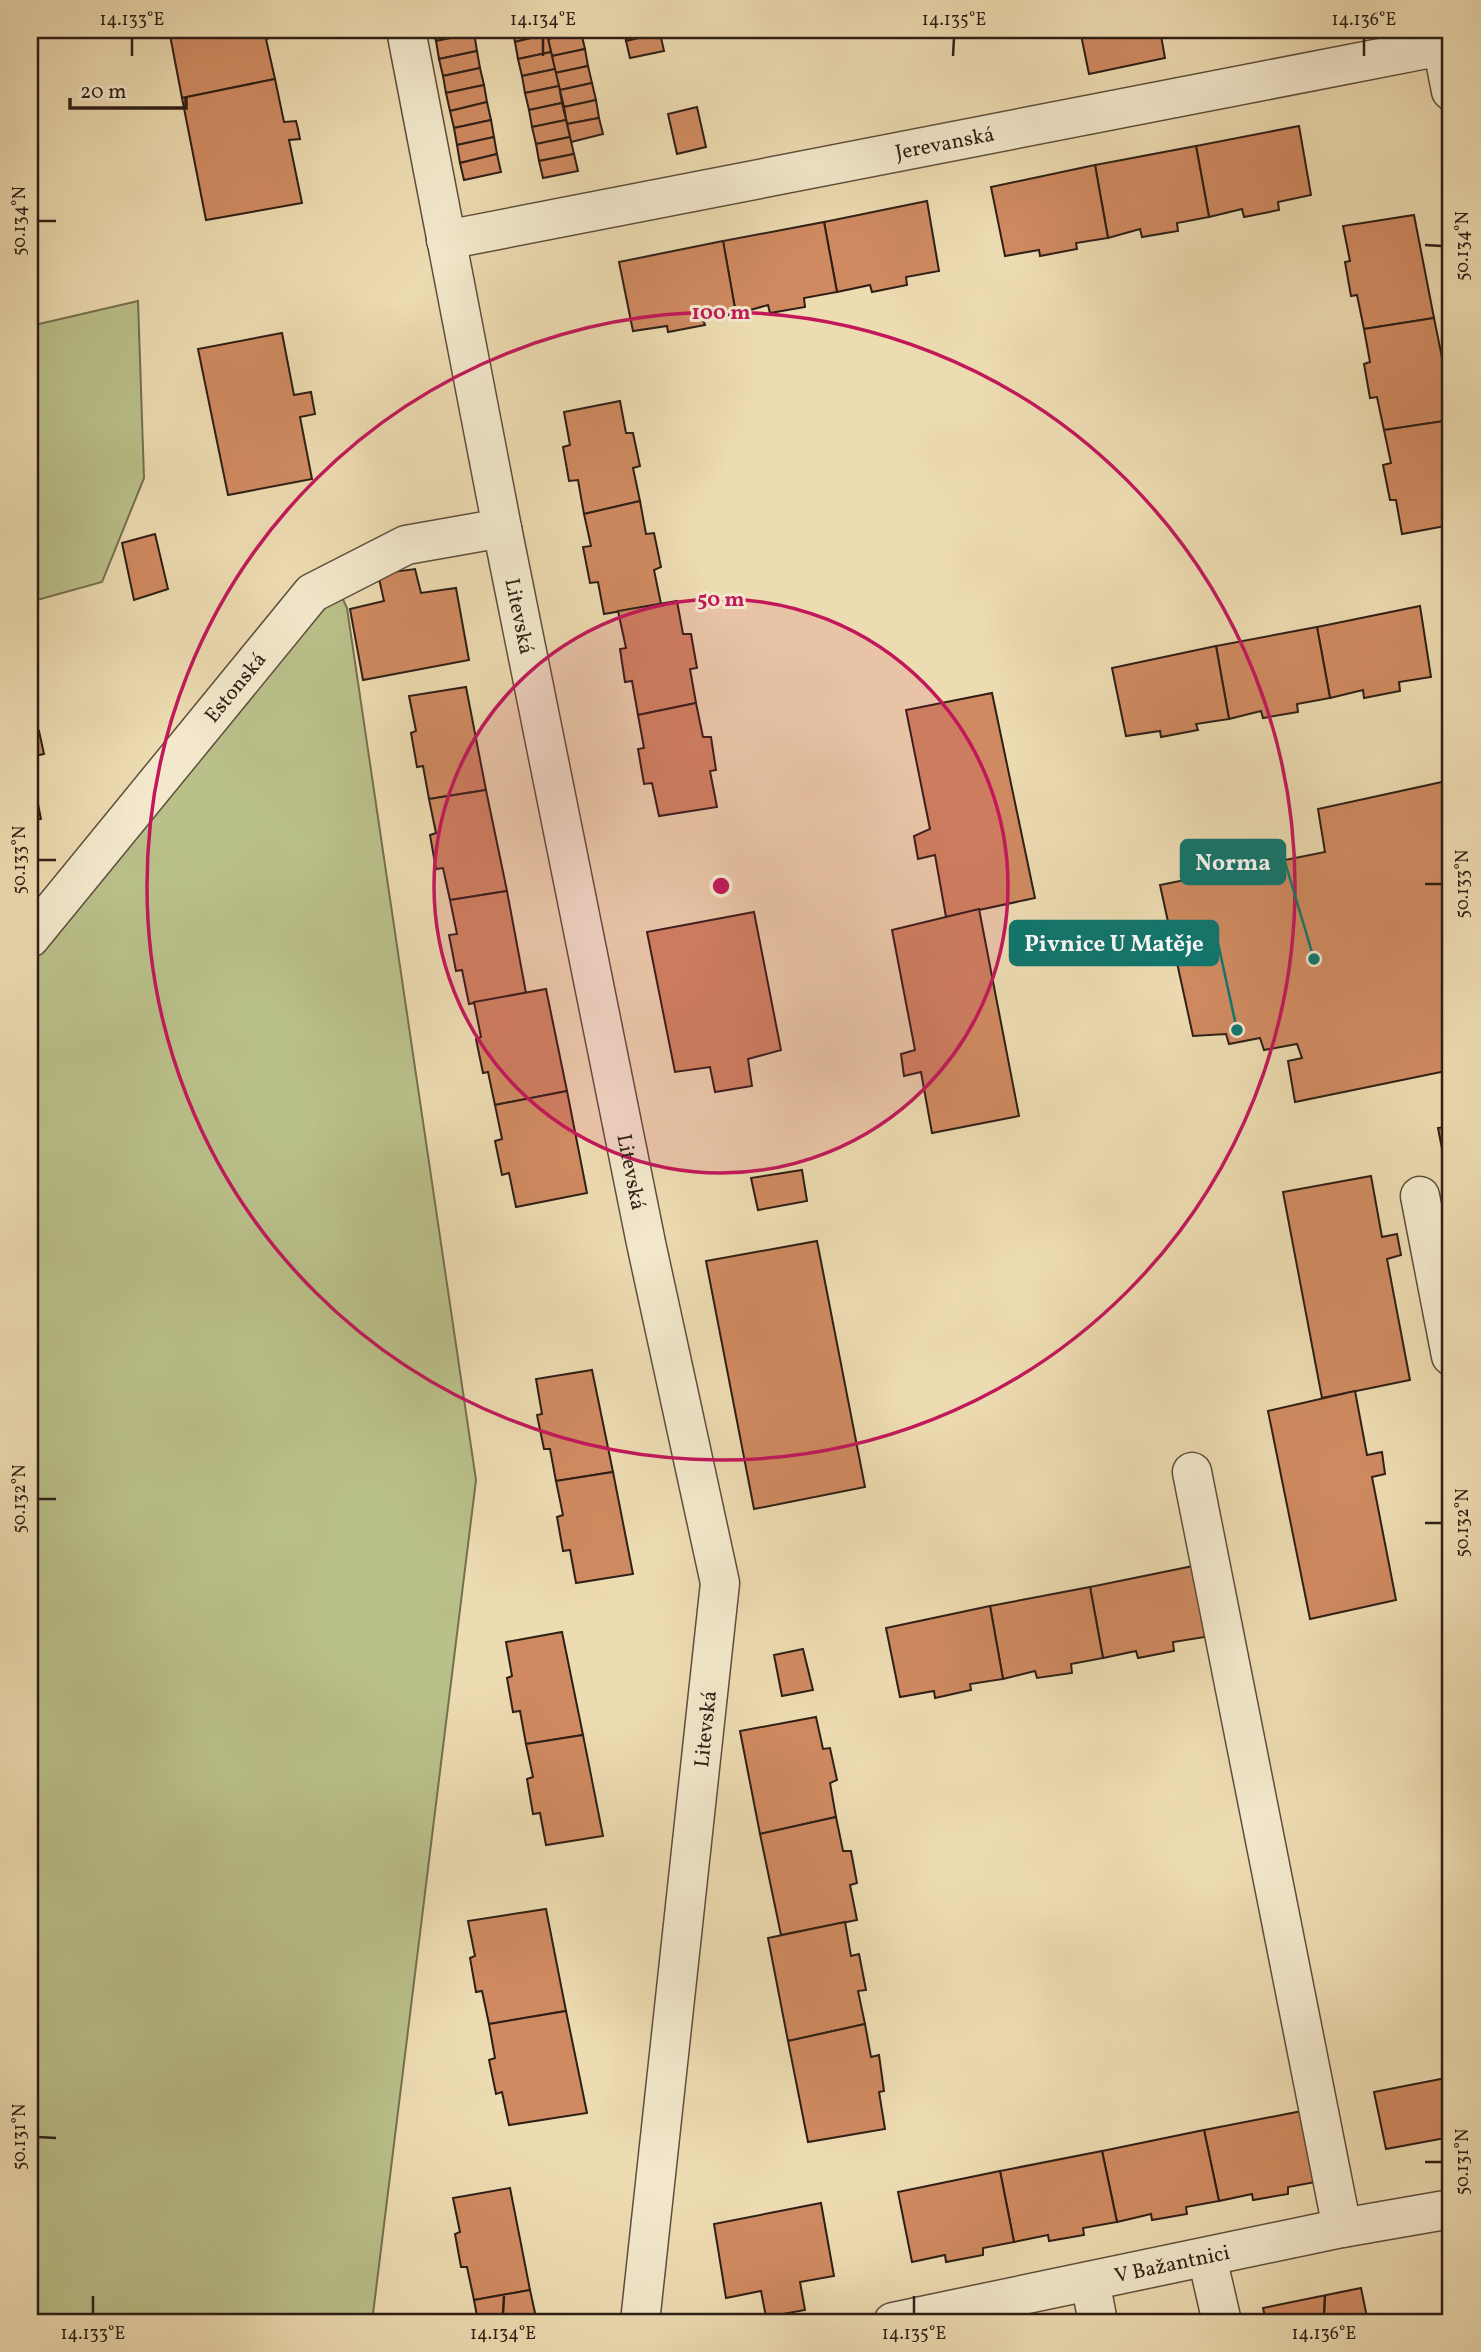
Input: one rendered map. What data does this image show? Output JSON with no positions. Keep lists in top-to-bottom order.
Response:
{
  "streets": {
    "street": [
      "Jerevanská",
      "Litevská",
      "Estonská",
      "V Bažantnici"
    ]
  },
  "crossings": [
    ["Jerevanská", "Litevská"],
    ["Litevská", "Estonská"]
  ],
  "places": ["Norma", "Pivnice U Matěje"],
  "scale_bar": "20 m",
  "coordinates": [
    "14.133°E",
    "14.134°E",
    "14.135°E",
    "14.136°E",
    "50.134°N",
    "50.133°N",
    "50.132°N",
    "50.131°N"
  ],
  "rings": ["100 m", "50 m"]
}
